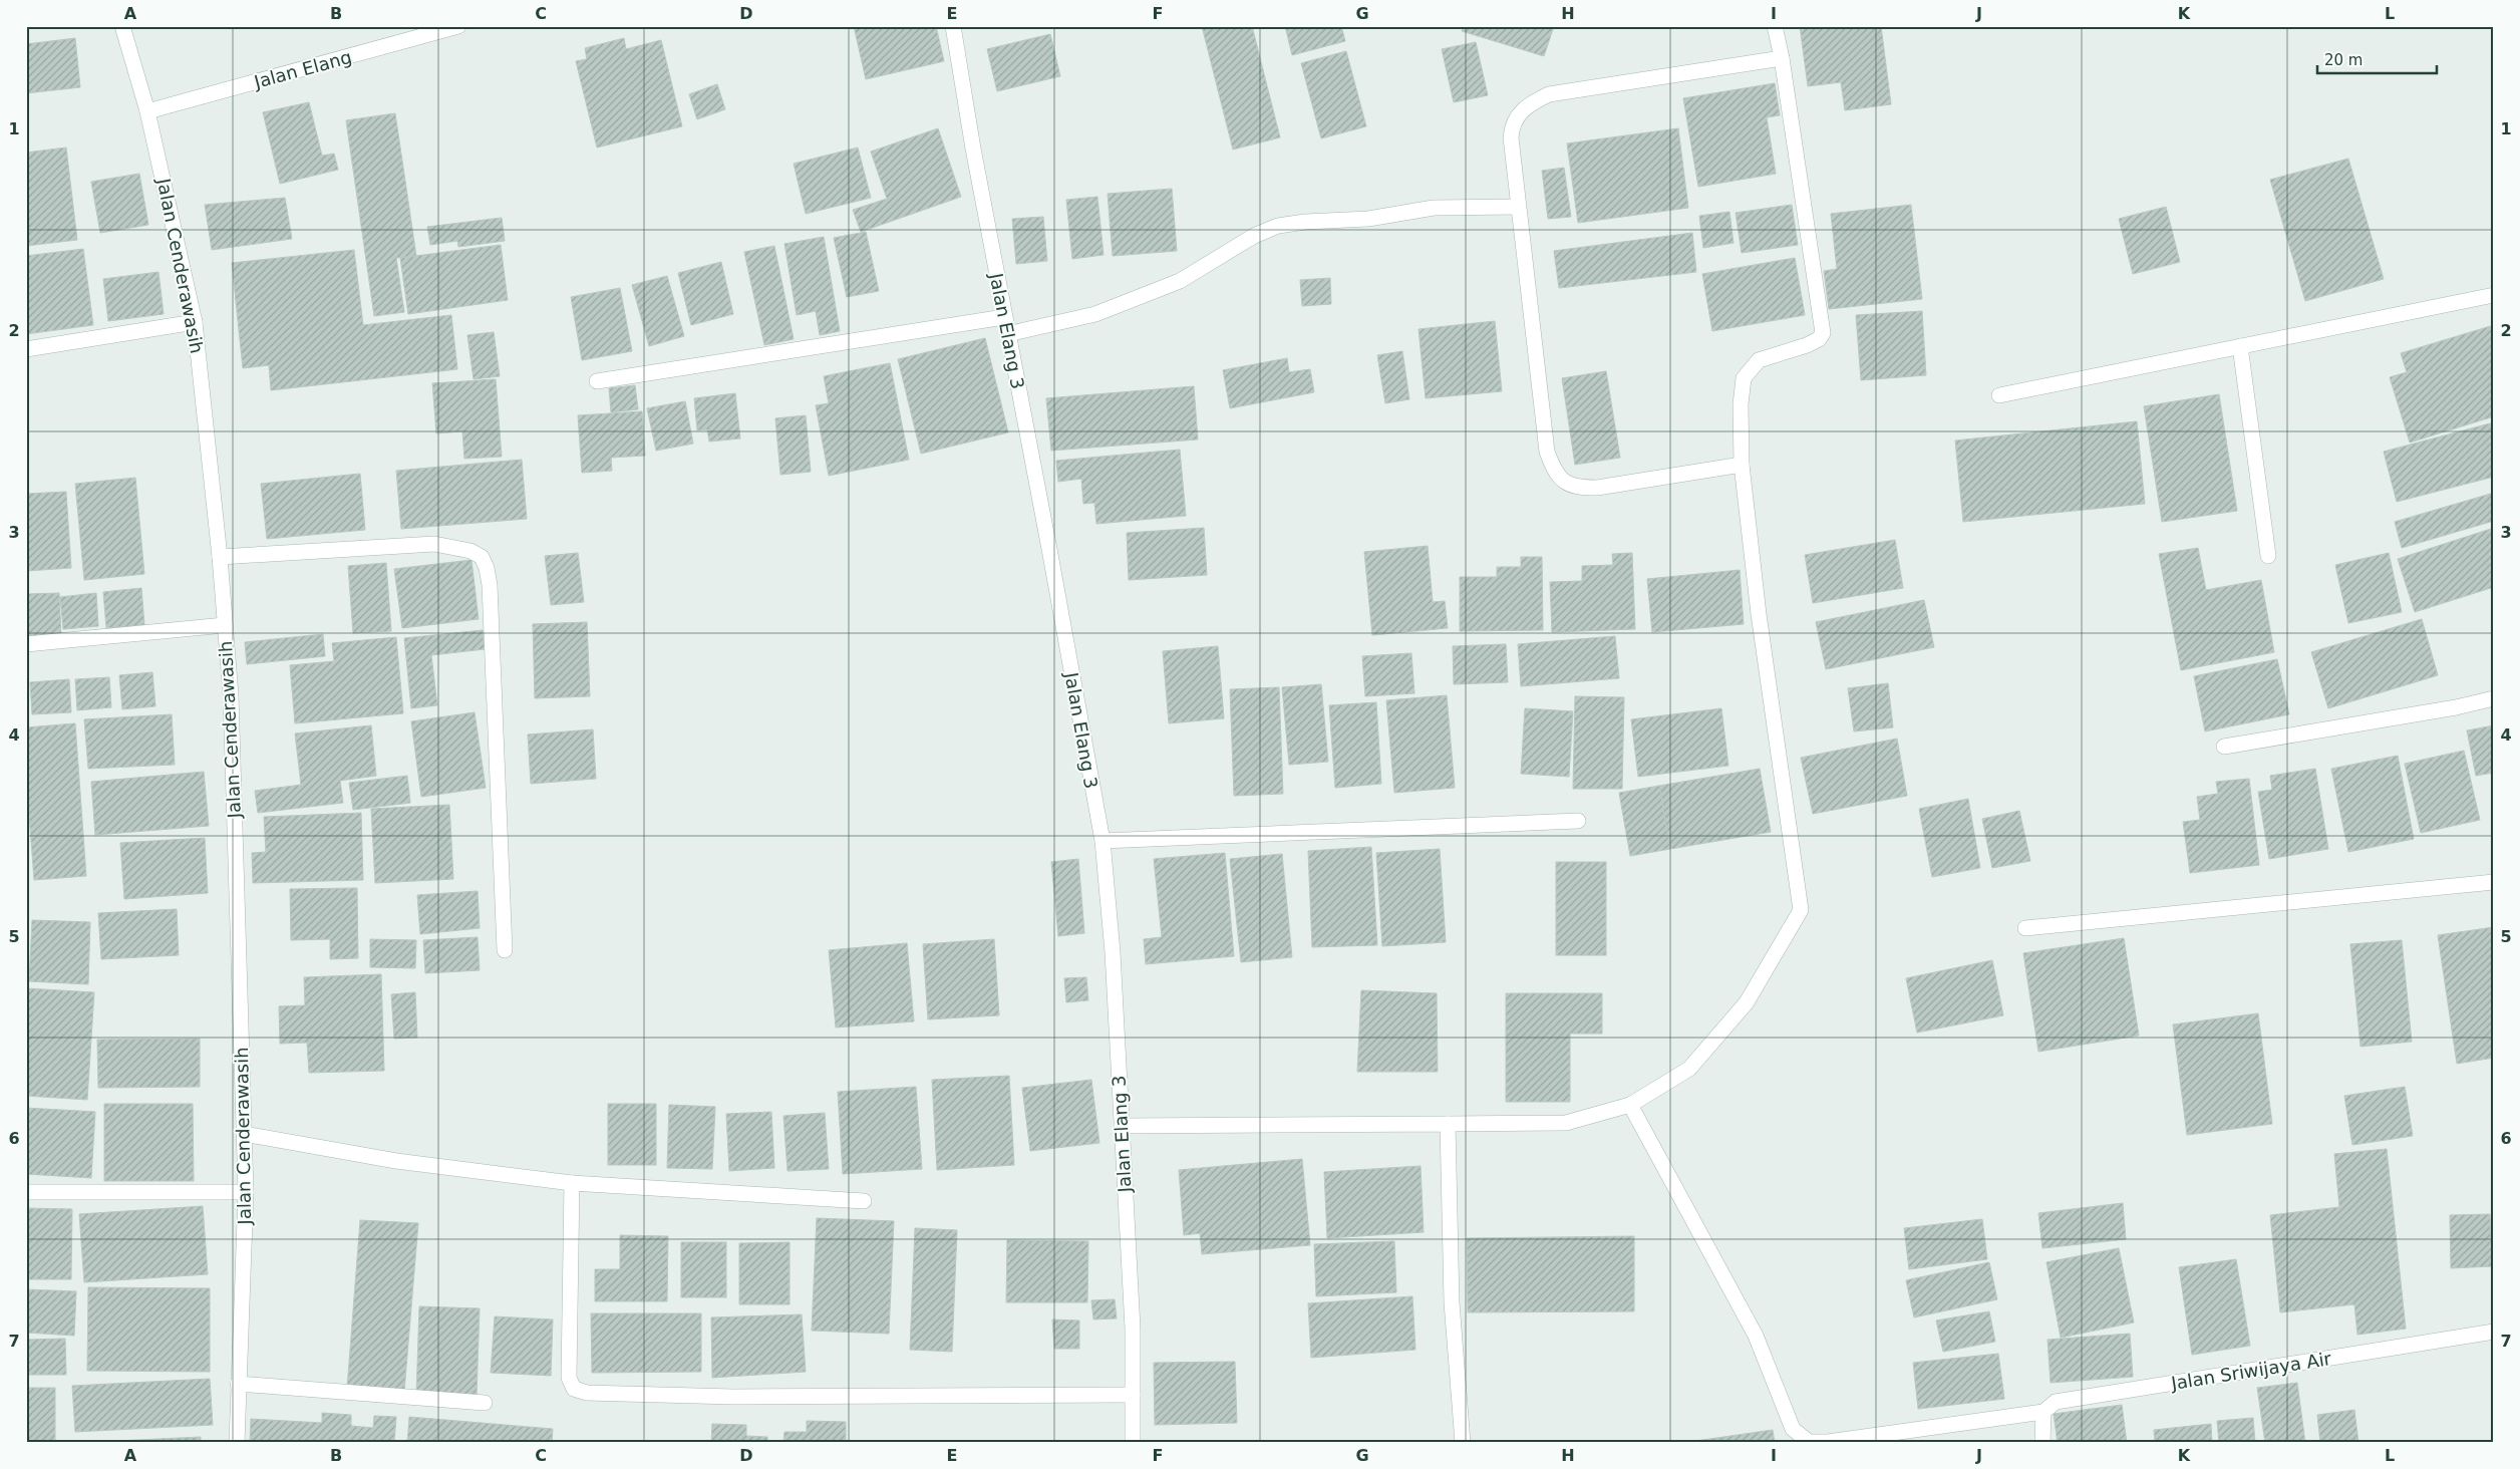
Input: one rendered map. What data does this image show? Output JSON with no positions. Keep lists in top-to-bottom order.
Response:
{
  "streets": {
    "street": [
      "Jalan Elang",
      "Jalan Cenderawasih",
      "Jalan Elang 3",
      "Jalan Sriwijaya Air"
    ]
  },
  "crossings": [
    ["Jalan Elang", "Jalan Cenderawasih"]
  ],
  "scale_bar": "20 m",
  "grid": {
    "columns": [
      "A",
      "B",
      "C",
      "D",
      "E",
      "F",
      "G",
      "H",
      "I",
      "J",
      "K",
      "L"
    ],
    "rows": [
      "1",
      "2",
      "3",
      "4",
      "5",
      "6",
      "7"
    ]
  }
}
